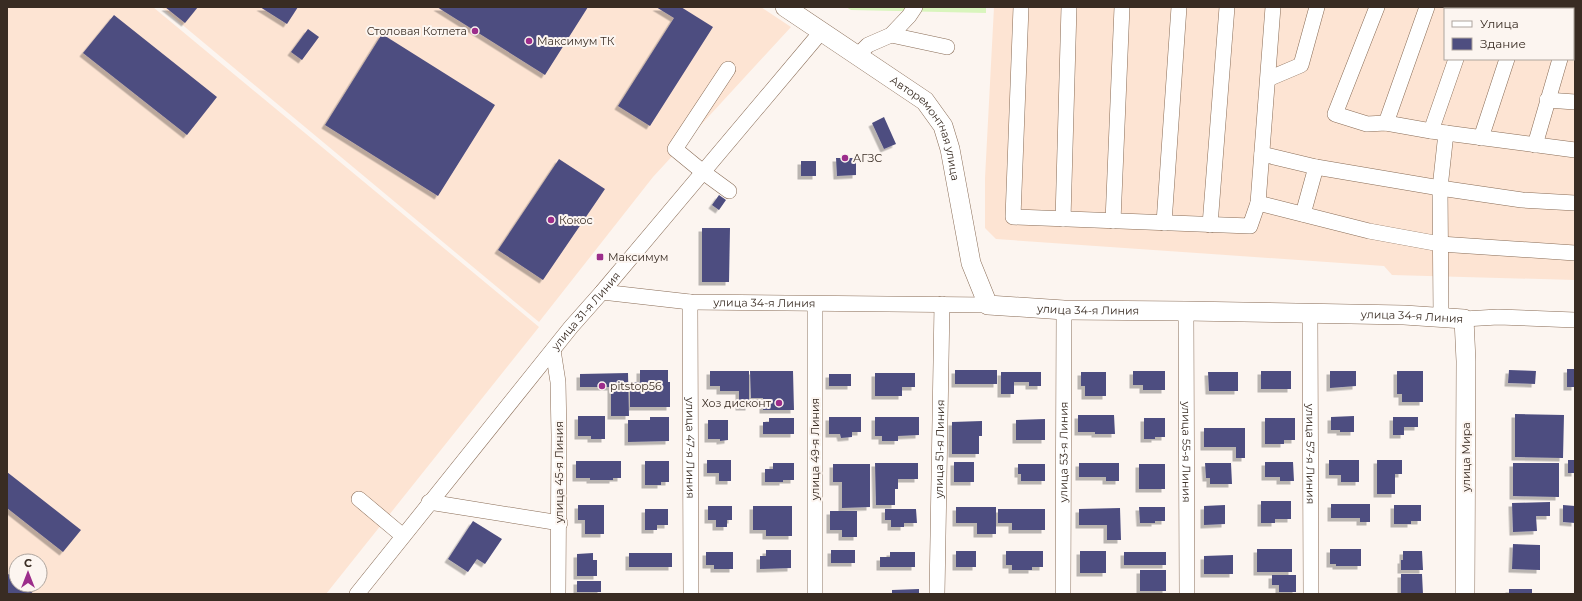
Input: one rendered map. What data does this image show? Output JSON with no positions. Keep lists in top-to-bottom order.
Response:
{
  "streets": {
    "main road": ["Авторемонтная улица", "улица 34-я Линия", "улица Мира"],
    "street": [
      "улица 31-я Линия",
      "улица 47-я Линия",
      "улица 49-я Линия",
      "улица 51-я Линия",
      "улица 53-я Линия",
      "улица 55-я Линия",
      "улица 57-я Линия",
      "улица 45-я Линия"
    ]
  },
  "crossings": [
    ["Авторемонтная улица", "улица 34-я Линия"],
    ["Авторемонтная улица", "улица 31-я Линия"],
    ["улица 34-я Линия", "улица 31-я Линия"],
    ["улица 34-я Линия", "улица 47-я Линия"],
    ["улица 34-я Линия", "улица 49-я Линия"],
    ["улица 34-я Линия", "улица 51-я Линия"],
    ["улица 34-я Линия", "улица 53-я Линия"],
    ["улица 34-я Линия", "улица 55-я Линия"],
    ["улица 34-я Линия", "улица 57-я Линия"],
    ["улица 34-я Линия", "улица Мира"],
    ["улица 31-я Линия", "улица 45-я Линия"]
  ],
  "places": {
    "other": [
      "Столовая Котлета",
      "Максимум ТК",
      "АГЗС",
      "Кокос",
      "pitstop56",
      "Хоз дисконт"
    ],
    "transit": ["Максимум"]
  },
  "legend": ["Улица", "Здание"],
  "north": "top"
}
